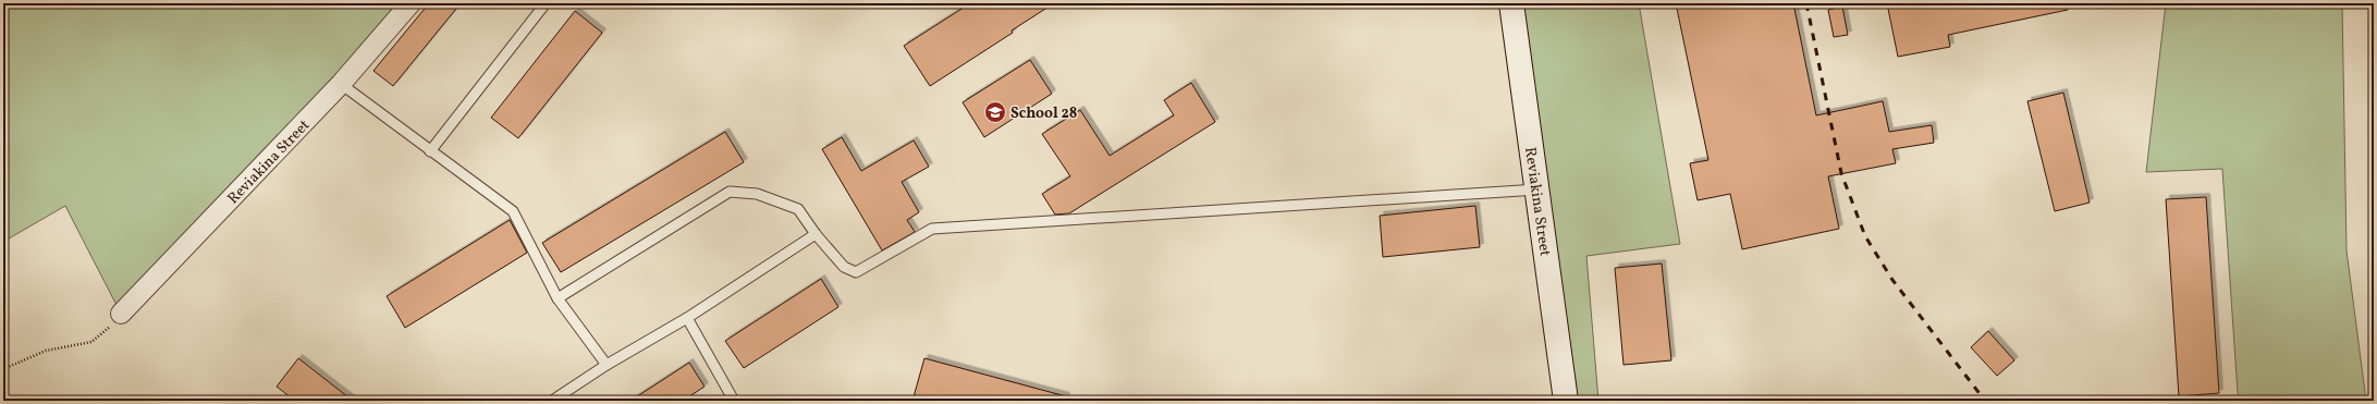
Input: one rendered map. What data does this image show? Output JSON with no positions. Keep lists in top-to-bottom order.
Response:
{
  "streets": {
    "street": ["Reviakina Street"]
  },
  "places": {
    "school or university": ["School 28"]
  }
}
